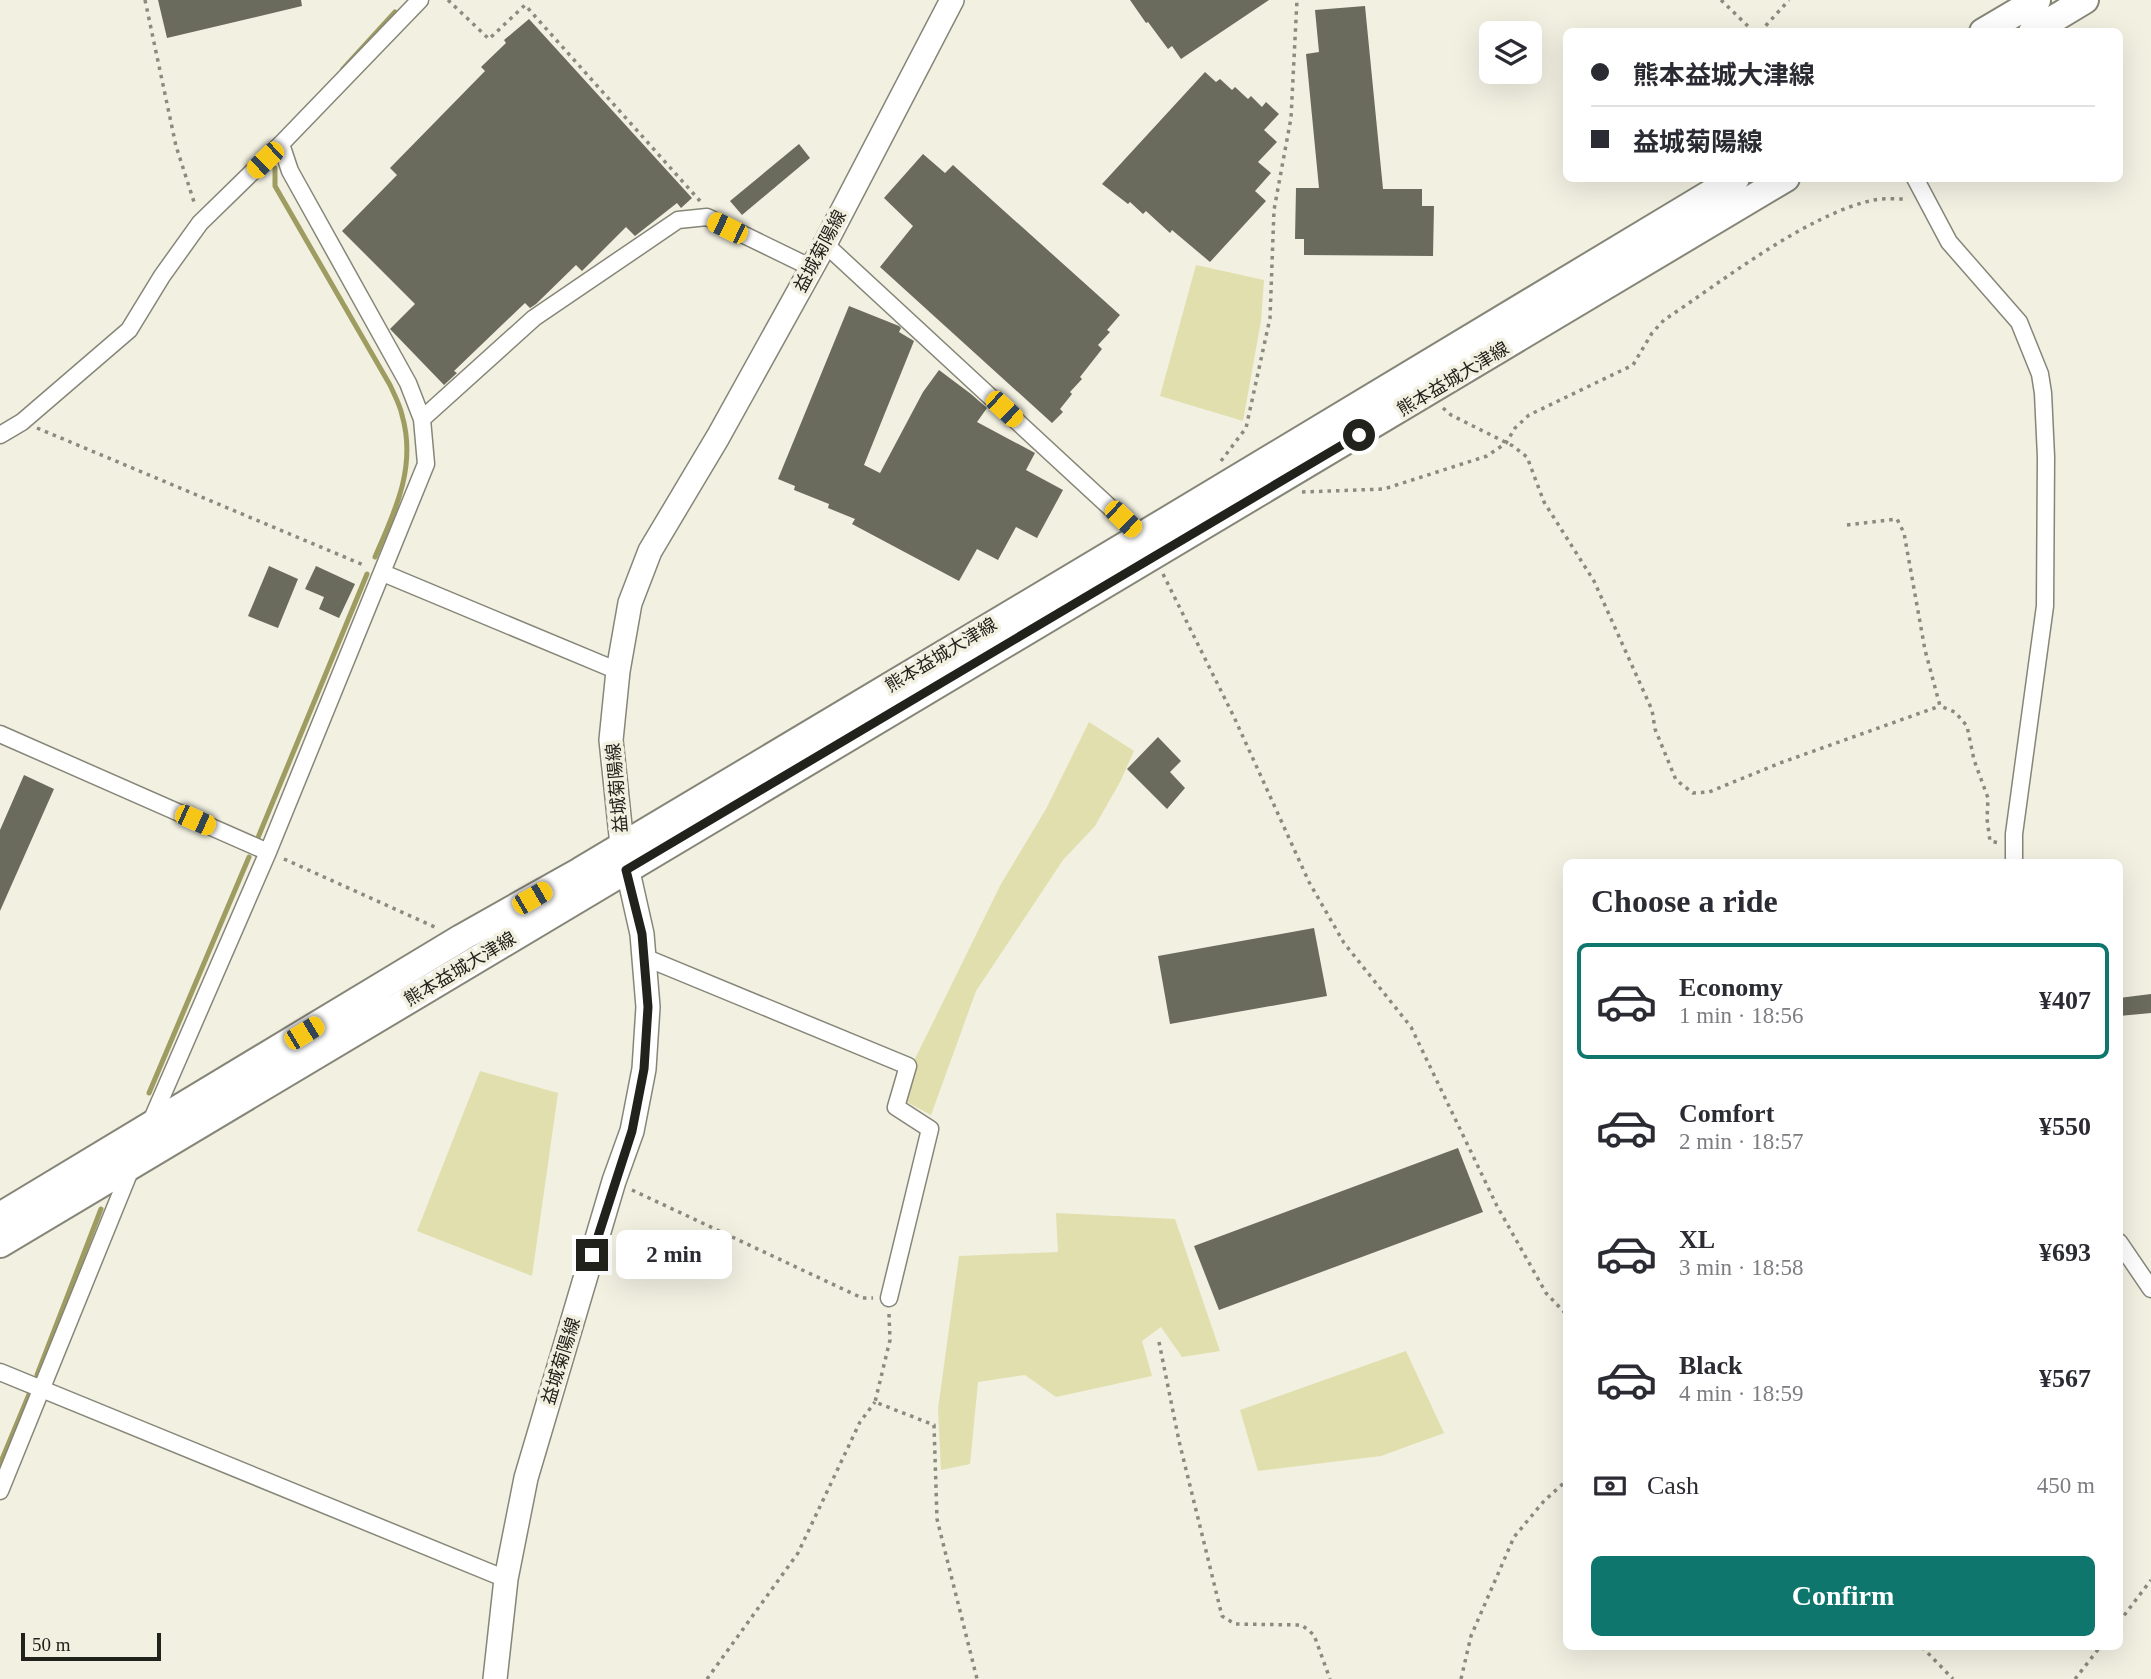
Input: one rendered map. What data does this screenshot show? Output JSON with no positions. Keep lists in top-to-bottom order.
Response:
{
  "streets": {
    "main road": ["益城菊陽線", "熊本益城大津線"]
  },
  "crossings": [
    ["益城菊陽線", "熊本益城大津線"]
  ],
  "scale_bar": "50 m",
  "page": {
    "banner": ["熊本益城大津線", "益城菊陽線"],
    "heading": "Choose a ride",
    "list": [
      {
        "name": "Economy",
        "note": "1 min · 18:56",
        "value": "¥407"
      },
      {
        "name": "Comfort",
        "note": "2 min · 18:57",
        "value": "¥550"
      },
      {
        "name": "XL",
        "note": "3 min · 18:58",
        "value": "¥693"
      },
      {
        "name": "Black",
        "note": "4 min · 18:59",
        "value": "¥567"
      }
    ],
    "bubble": "2 min",
    "pay": ["Cash", "450 m"],
    "buttons": "Confirm",
    "scale": "50 m"
  }
}
